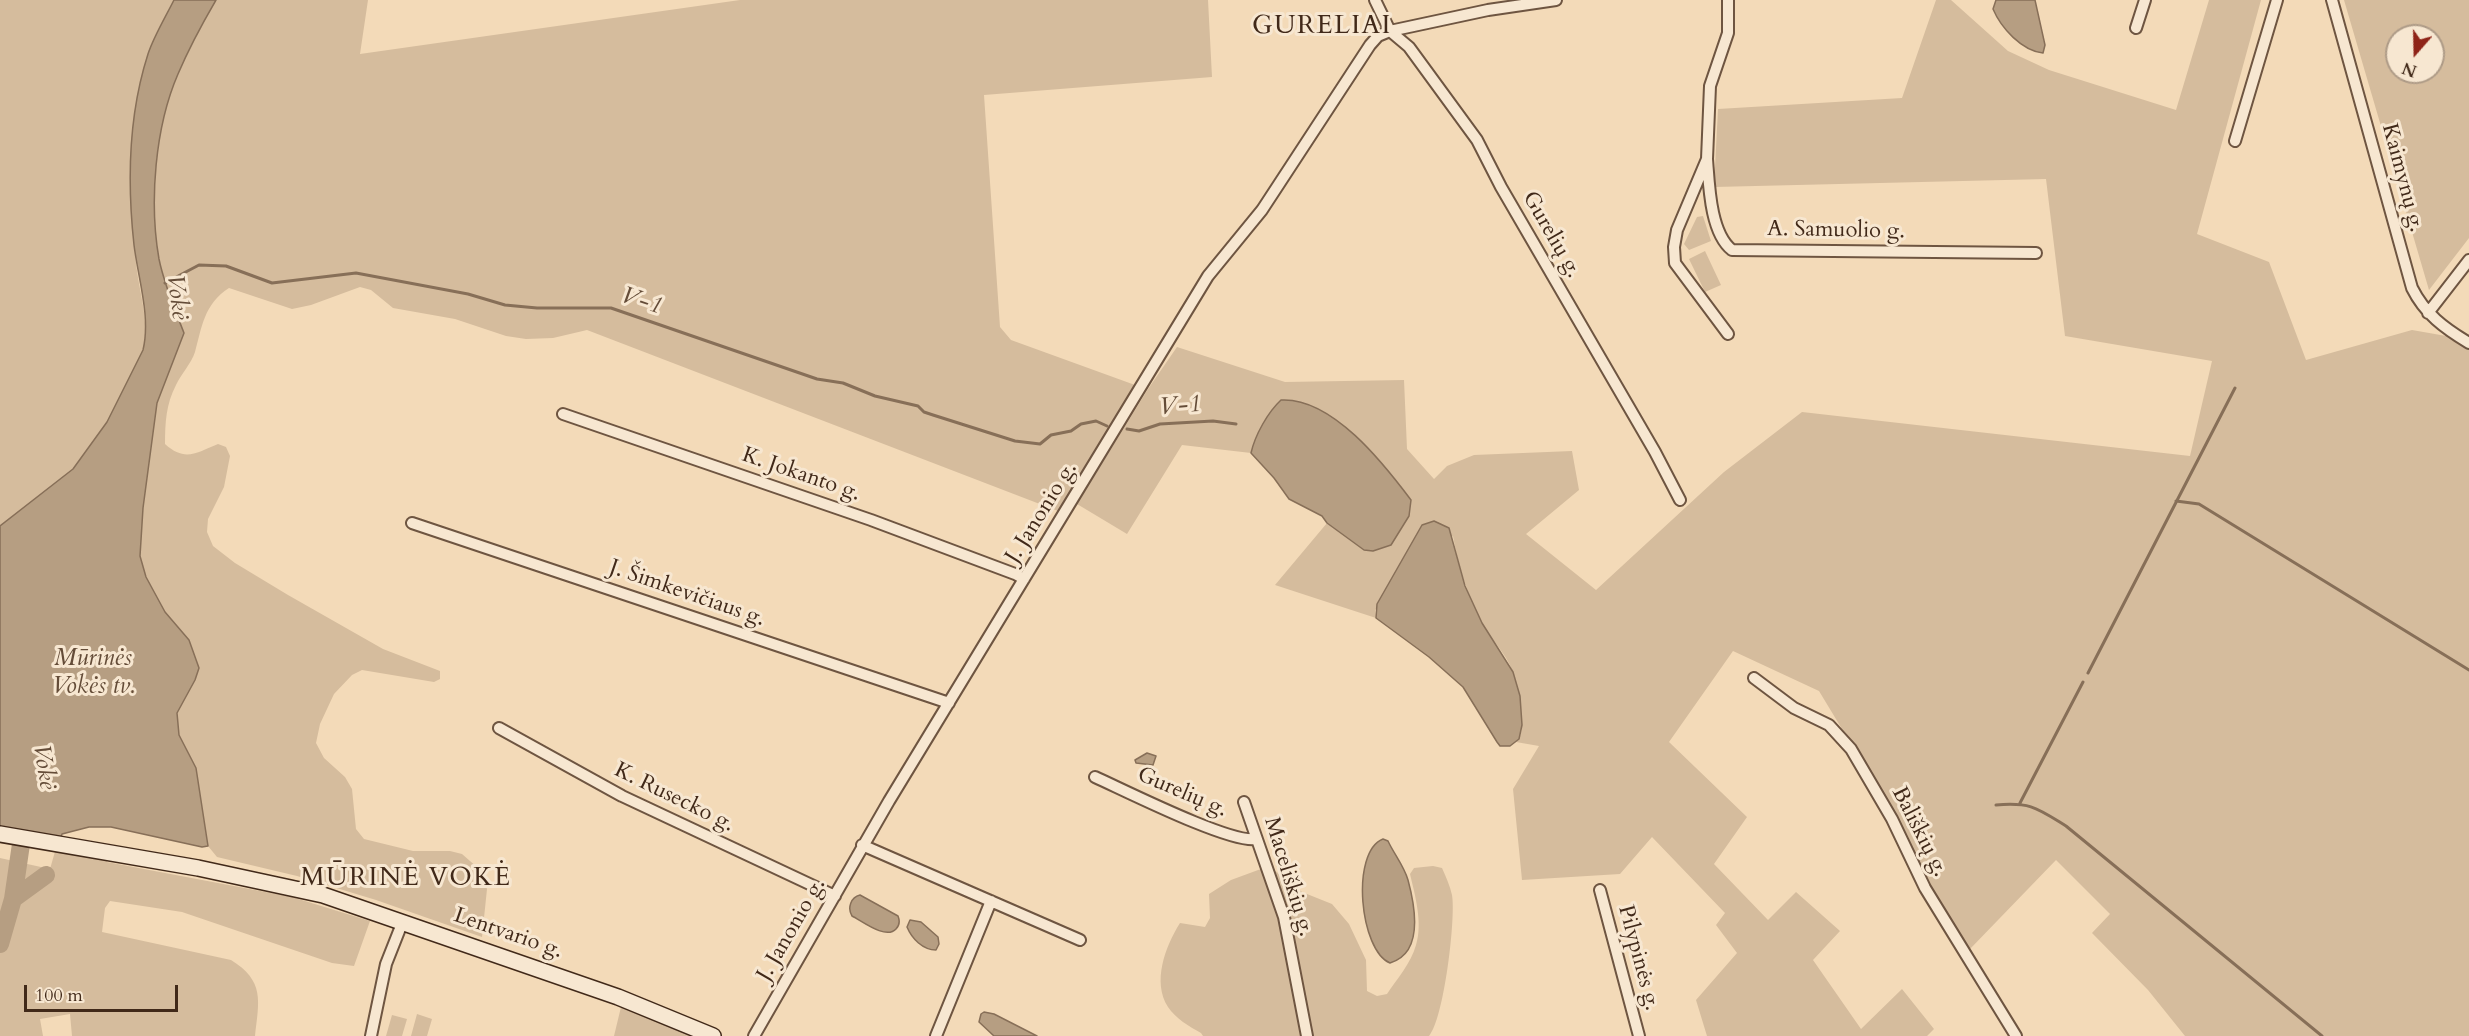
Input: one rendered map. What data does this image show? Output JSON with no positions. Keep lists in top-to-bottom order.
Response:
{
  "streets": {
    "main road": ["Lentvario g."],
    "street": [
      "Kaimynų g.",
      "A. Samuolio g.",
      "Gurelių g.",
      "K. Jokanto g.",
      "J. Janonio g.",
      "J. Šimkevičiaus g.",
      "K. Rusecko g.",
      "Bališkių g.",
      "Maceliškių g.",
      "Pilypinės g."
    ]
  },
  "crossings": [
    ["Gurelių g.", "J. Janonio g."],
    ["Gurelių g.", "Maceliškių g."],
    ["K. Jokanto g.", "J. Janonio g."],
    ["J. Janonio g.", "J. Šimkevičiaus g."],
    ["J. Janonio g.", "K. Rusecko g."]
  ],
  "districts": ["GURELIAI", "MŪRINĖ VOKĖ"],
  "water": ["Vokė", "V-1", "Mūrinės Vokės tv."],
  "scale_bar": "100 m",
  "north": "bottom"
}
